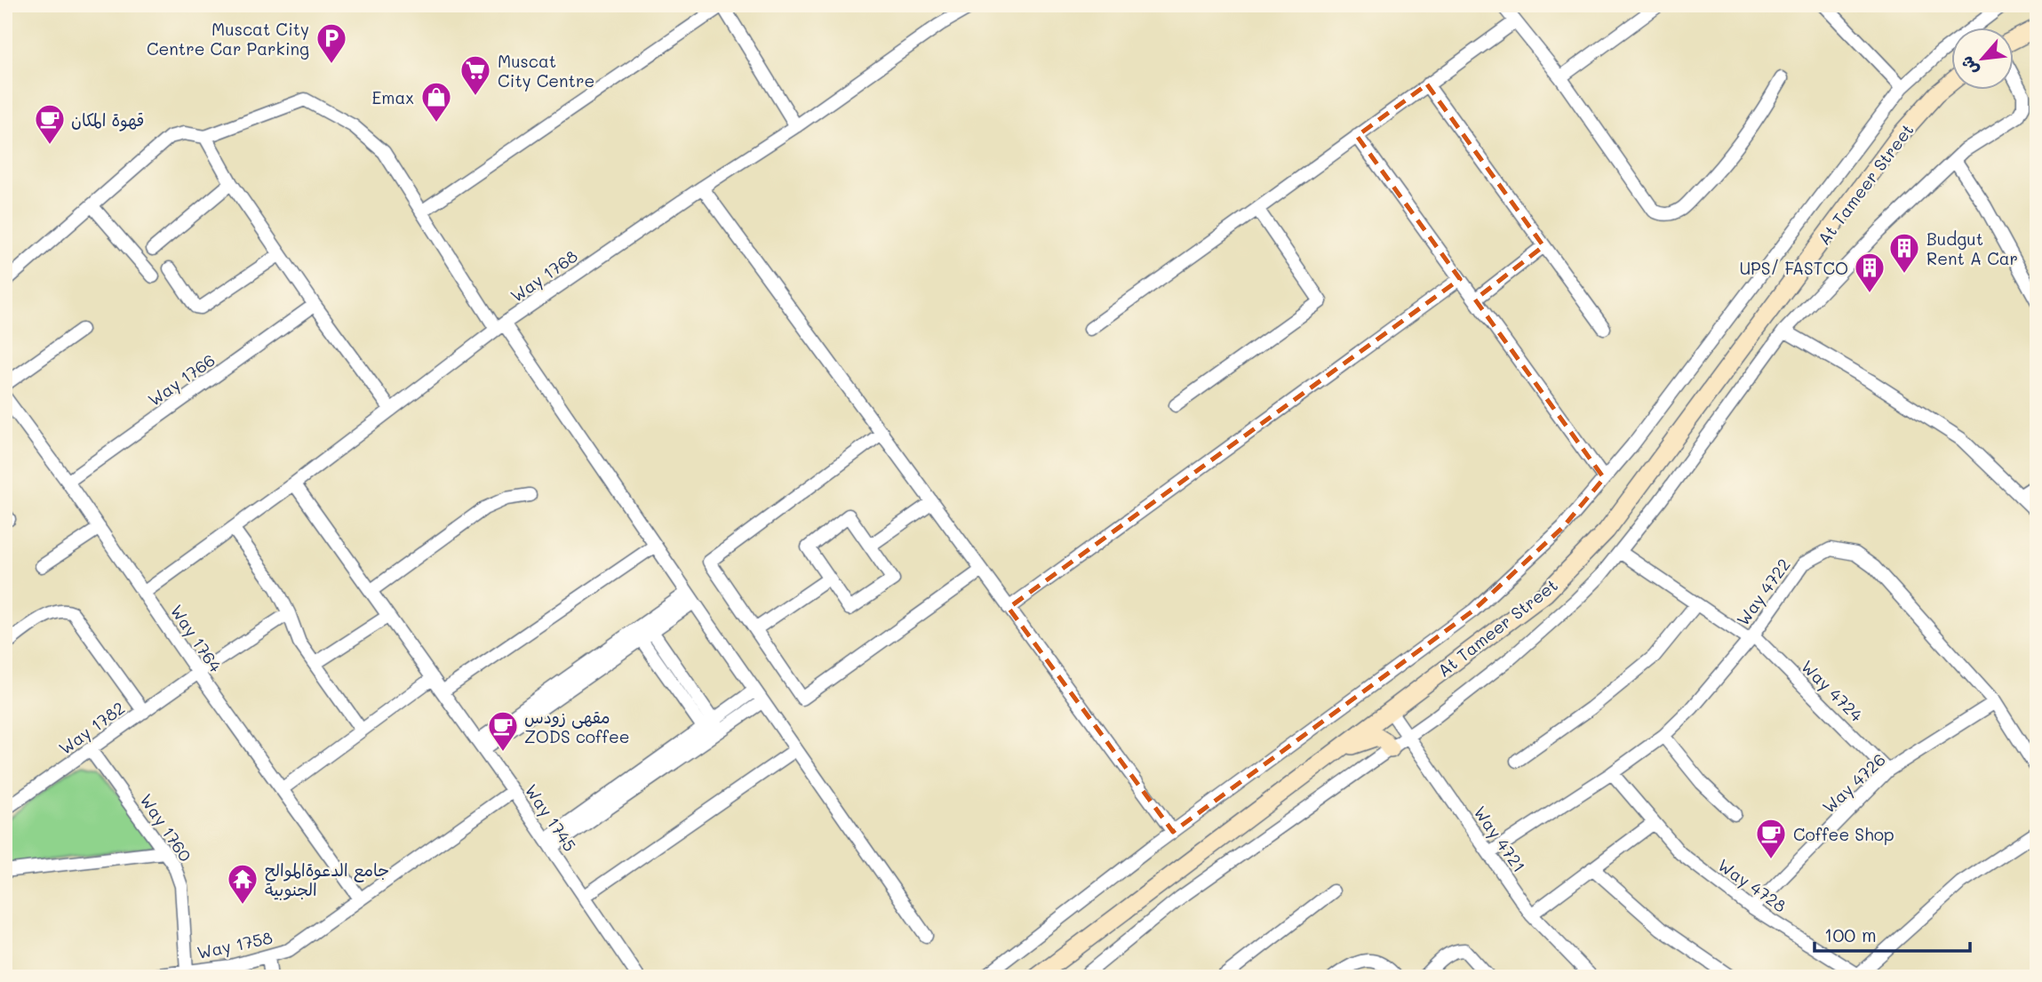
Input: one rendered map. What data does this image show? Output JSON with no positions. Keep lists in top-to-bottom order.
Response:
{
  "streets": {
    "main road": ["At Tameer Street"],
    "street": [
      "Way 1768",
      "Way 1766",
      "Way 4722",
      "Way 1764",
      "Way 4724",
      "Way 1782",
      "Way 4726",
      "Way 1745",
      "Way 1760",
      "Way 4721",
      "Way 4728",
      "Way 1758"
    ]
  },
  "crossings": [
    ["At Tameer Street", "Way 4721"],
    ["Way 1768", "Way 1764"],
    ["Way 1768", "Way 1745"],
    ["Way 1766", "Way 1764"],
    ["Way 4722", "Way 4724"],
    ["Way 4722", "Way 4726"],
    ["Way 4722", "Way 4721"],
    ["Way 4722", "Way 4728"],
    ["Way 1764", "Way 1782"],
    ["Way 1764", "Way 1758"],
    ["Way 4724", "Way 4726"],
    ["Way 1782", "Way 1760"],
    ["Way 4726", "Way 4728"],
    ["Way 1745", "Way 1758"],
    ["Way 1760", "Way 1758"]
  ],
  "places": {
    "parking": ["Muscat City Centre Car Parking"],
    "supermarket": ["Muscat City Centre"],
    "shop": ["Emax"],
    "cafe": ["قهوة المكان", "مقهى زودس ZODS coffee", "Coffee Shop"],
    "building": ["Budgut Rent A Car", "UPS/ FASTCO"],
    "temple": ["جامع الدعوةالموالح الجنوبية"]
  },
  "scale_bar": "100 m",
  "north": "bottom left"
}
